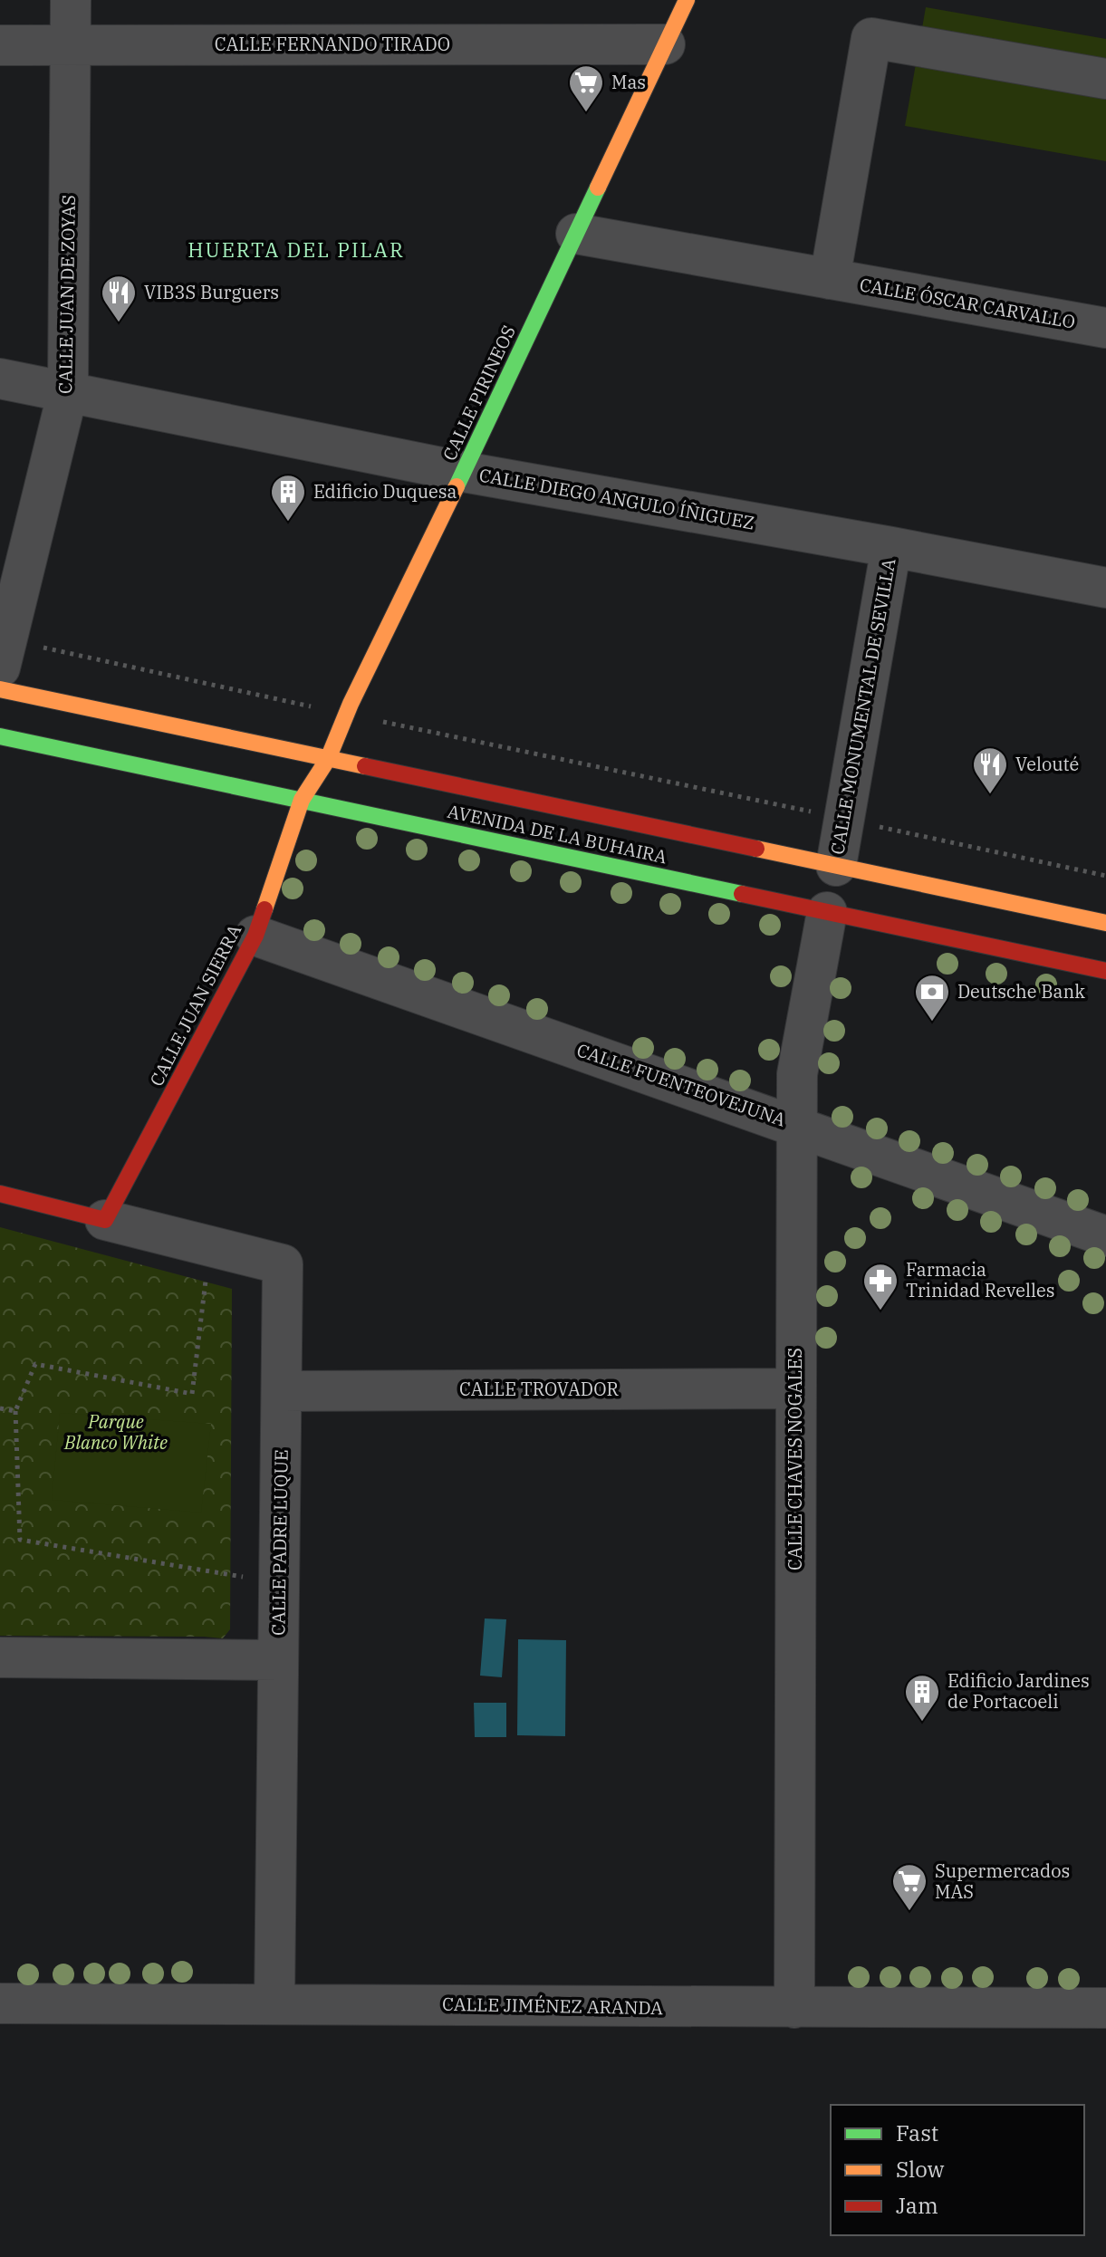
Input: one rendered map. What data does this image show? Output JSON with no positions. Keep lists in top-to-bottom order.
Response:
{
  "streets": {
    "main road": ["CALLE PIRINEOS", "AVENIDA DE LA BUHAIRA", "CALLE JUAN SIERRA"],
    "street": [
      "CALLE FERNANDO TIRADO",
      "CALLE JUAN DE ZOYAS",
      "CALLE ÓSCAR CARVALLO",
      "CALLE DIEGO ANGULO ÍÑIGUEZ",
      "CALLE MONUMENTAL DE SEVILLA",
      "CALLE FUENTEOVEJUNA",
      "CALLE TROVADOR",
      "CALLE CHAVES NOGALES",
      "CALLE PADRE LUQUE",
      "CALLE JIMÉNEZ ARANDA"
    ]
  },
  "crossings": [
    ["CALLE FERNANDO TIRADO", "CALLE JUAN DE ZOYAS"],
    ["CALLE FERNANDO TIRADO", "CALLE PIRINEOS"],
    ["CALLE JUAN DE ZOYAS", "CALLE DIEGO ANGULO ÍÑIGUEZ"],
    ["CALLE ÓSCAR CARVALLO", "CALLE PIRINEOS"],
    ["CALLE PIRINEOS", "CALLE DIEGO ANGULO ÍÑIGUEZ"],
    ["CALLE PIRINEOS", "AVENIDA DE LA BUHAIRA"],
    ["CALLE PIRINEOS", "CALLE JUAN SIERRA"],
    ["CALLE DIEGO ANGULO ÍÑIGUEZ", "CALLE MONUMENTAL DE SEVILLA"],
    ["CALLE MONUMENTAL DE SEVILLA", "AVENIDA DE LA BUHAIRA"],
    ["AVENIDA DE LA BUHAIRA", "CALLE JUAN SIERRA"],
    ["AVENIDA DE LA BUHAIRA", "CALLE CHAVES NOGALES"],
    ["CALLE JUAN SIERRA", "CALLE FUENTEOVEJUNA"],
    ["CALLE JUAN SIERRA", "CALLE PADRE LUQUE"],
    ["CALLE FUENTEOVEJUNA", "CALLE CHAVES NOGALES"],
    ["CALLE TROVADOR", "CALLE CHAVES NOGALES"],
    ["CALLE TROVADOR", "CALLE PADRE LUQUE"],
    ["CALLE CHAVES NOGALES", "CALLE JIMÉNEZ ARANDA"],
    ["CALLE PADRE LUQUE", "CALLE JIMÉNEZ ARANDA"]
  ],
  "districts": ["HUERTA DEL PILAR"],
  "parks": ["Parque Blanco White"],
  "places": {
    "supermarket": ["Mas", "Supermercados MAS"],
    "restaurant": ["VIB3S Burguers", "Velouté"],
    "building": ["Edificio Duquesa", "Edificio Jardines de Portacoeli"],
    "bank": ["Deutsche Bank"],
    "pharmacy": ["Farmacia Trinidad Revelles"]
  },
  "legend": ["Fast", "Slow", "Jam"]
}
